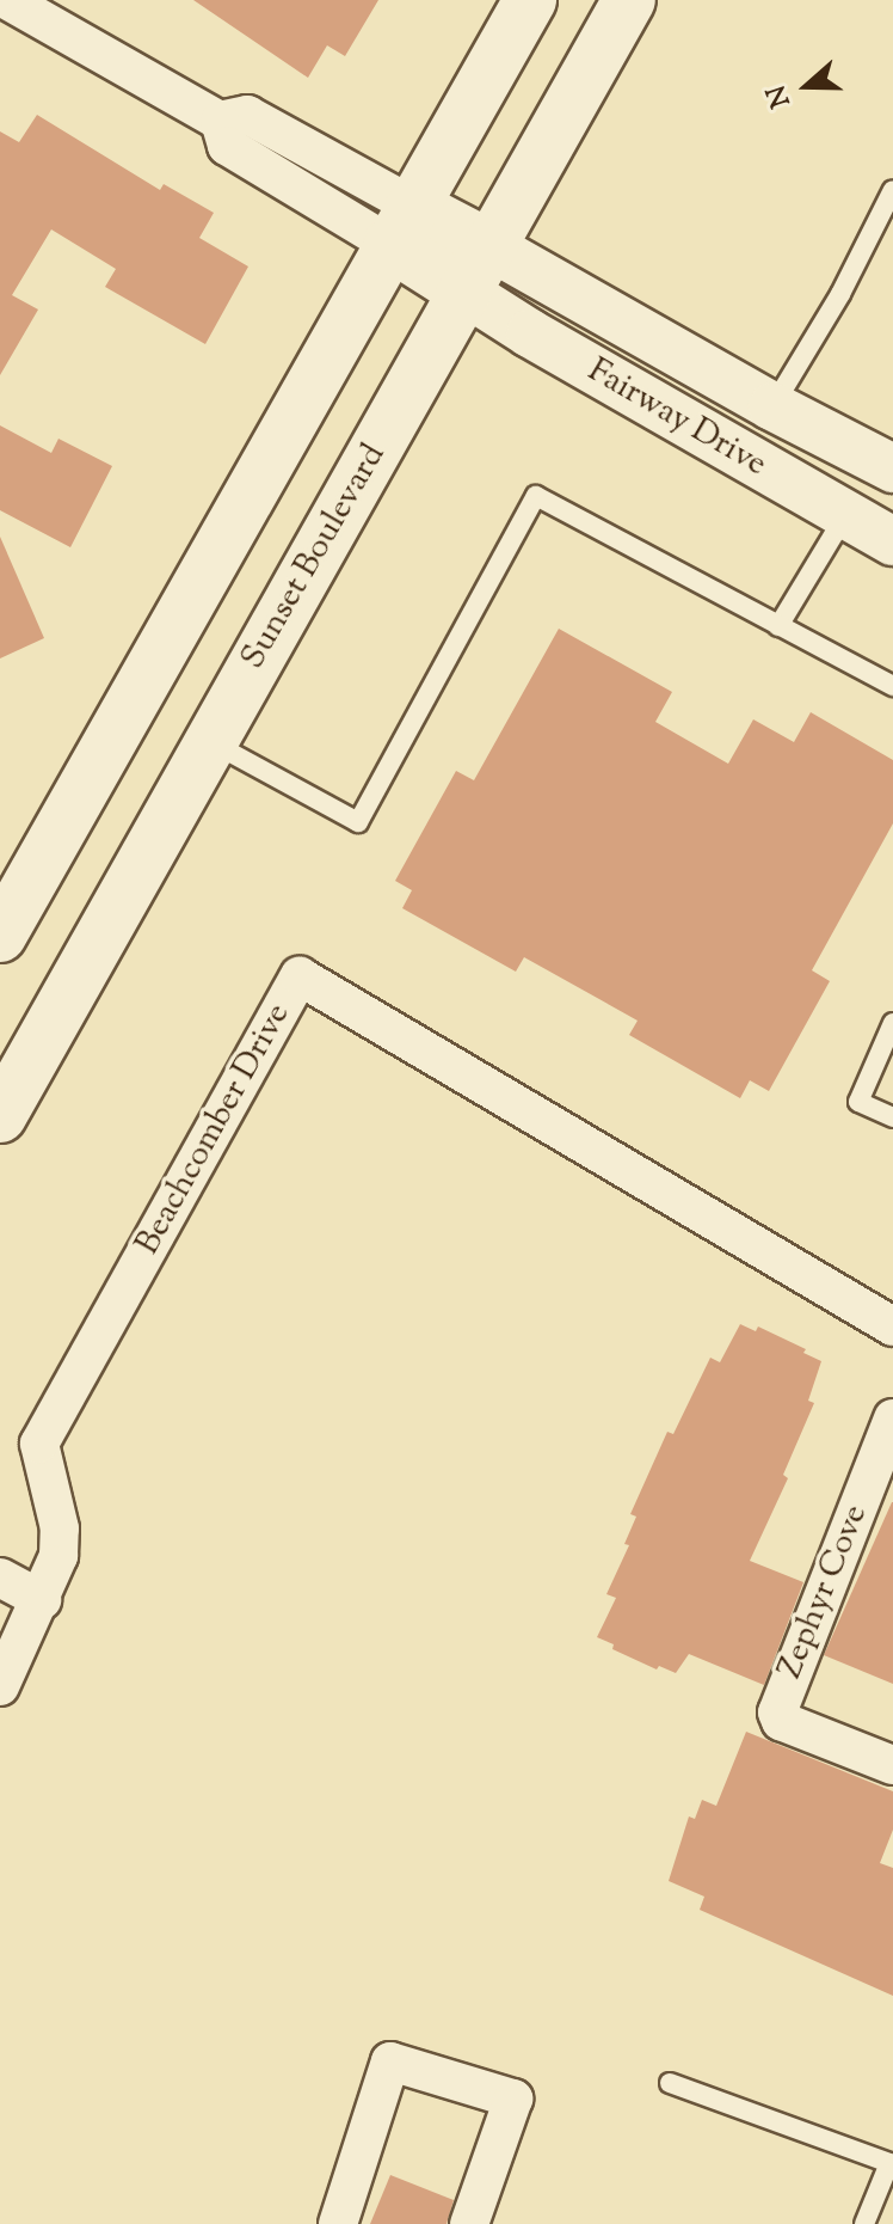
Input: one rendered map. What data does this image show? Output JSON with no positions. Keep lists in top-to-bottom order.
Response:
{
  "streets": {
    "main road": ["Sunset Boulevard"],
    "street": ["Fairway Drive", "Beachcomber Drive", "Zephyr Cove"]
  },
  "crossings": [
    ["Fairway Drive", "Sunset Boulevard"]
  ],
  "north": "left"
}
